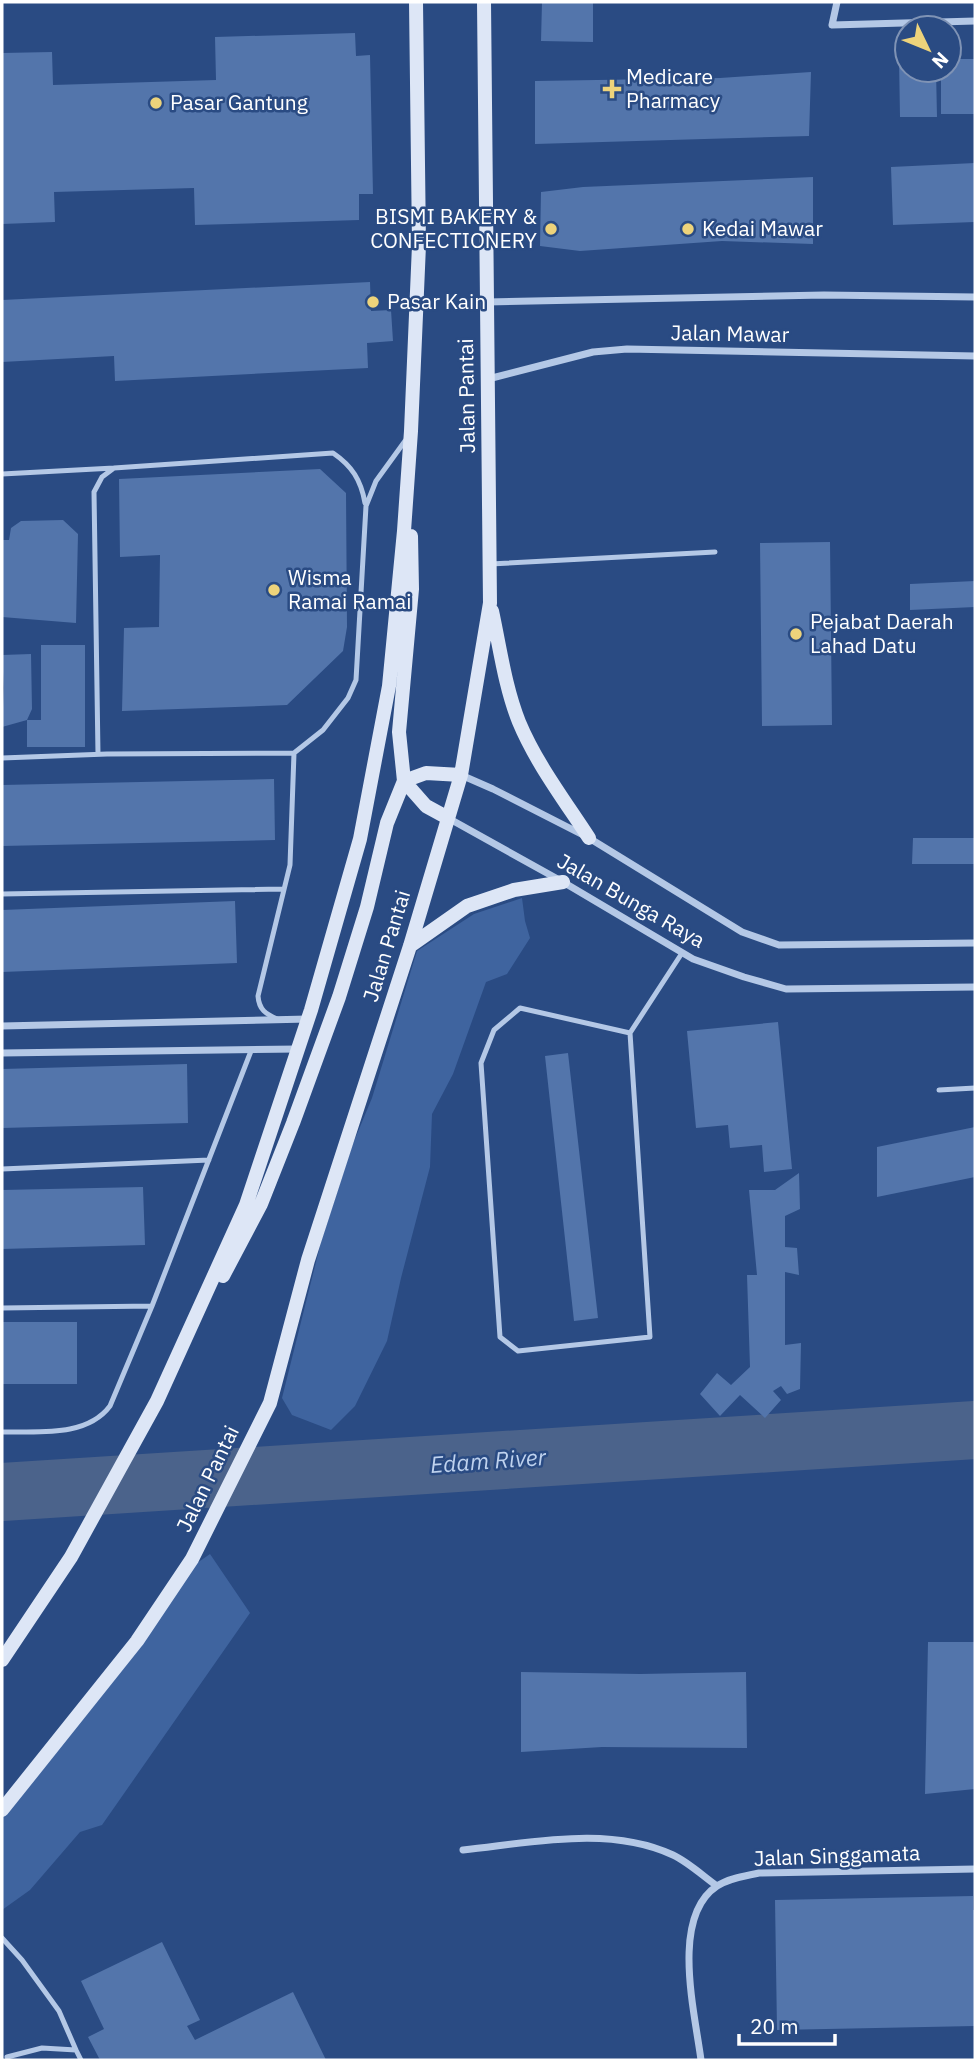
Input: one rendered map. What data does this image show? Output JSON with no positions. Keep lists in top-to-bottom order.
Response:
{
  "streets": {
    "street": [
      "Jalan Mawar",
      "Jalan Pantai",
      "Jalan Bunga Raya",
      "Jalan Singgamata"
    ]
  },
  "crossings": [
    ["Jalan Mawar", "Jalan Pantai"],
    ["Jalan Pantai", "Jalan Bunga Raya"]
  ],
  "water": ["Edam River"],
  "places": {
    "health": ["Medicare Pharmacy"],
    "other": [
      "Pasar Gantung",
      "BISMI BAKERY & CONFECTIONERY",
      "Kedai Mawar",
      "Pasar Kain",
      "Wisma Ramai Ramai",
      "Pejabat Daerah Lahad Datu"
    ]
  },
  "scale_bar": "20 m",
  "north": "bottom right"
}
